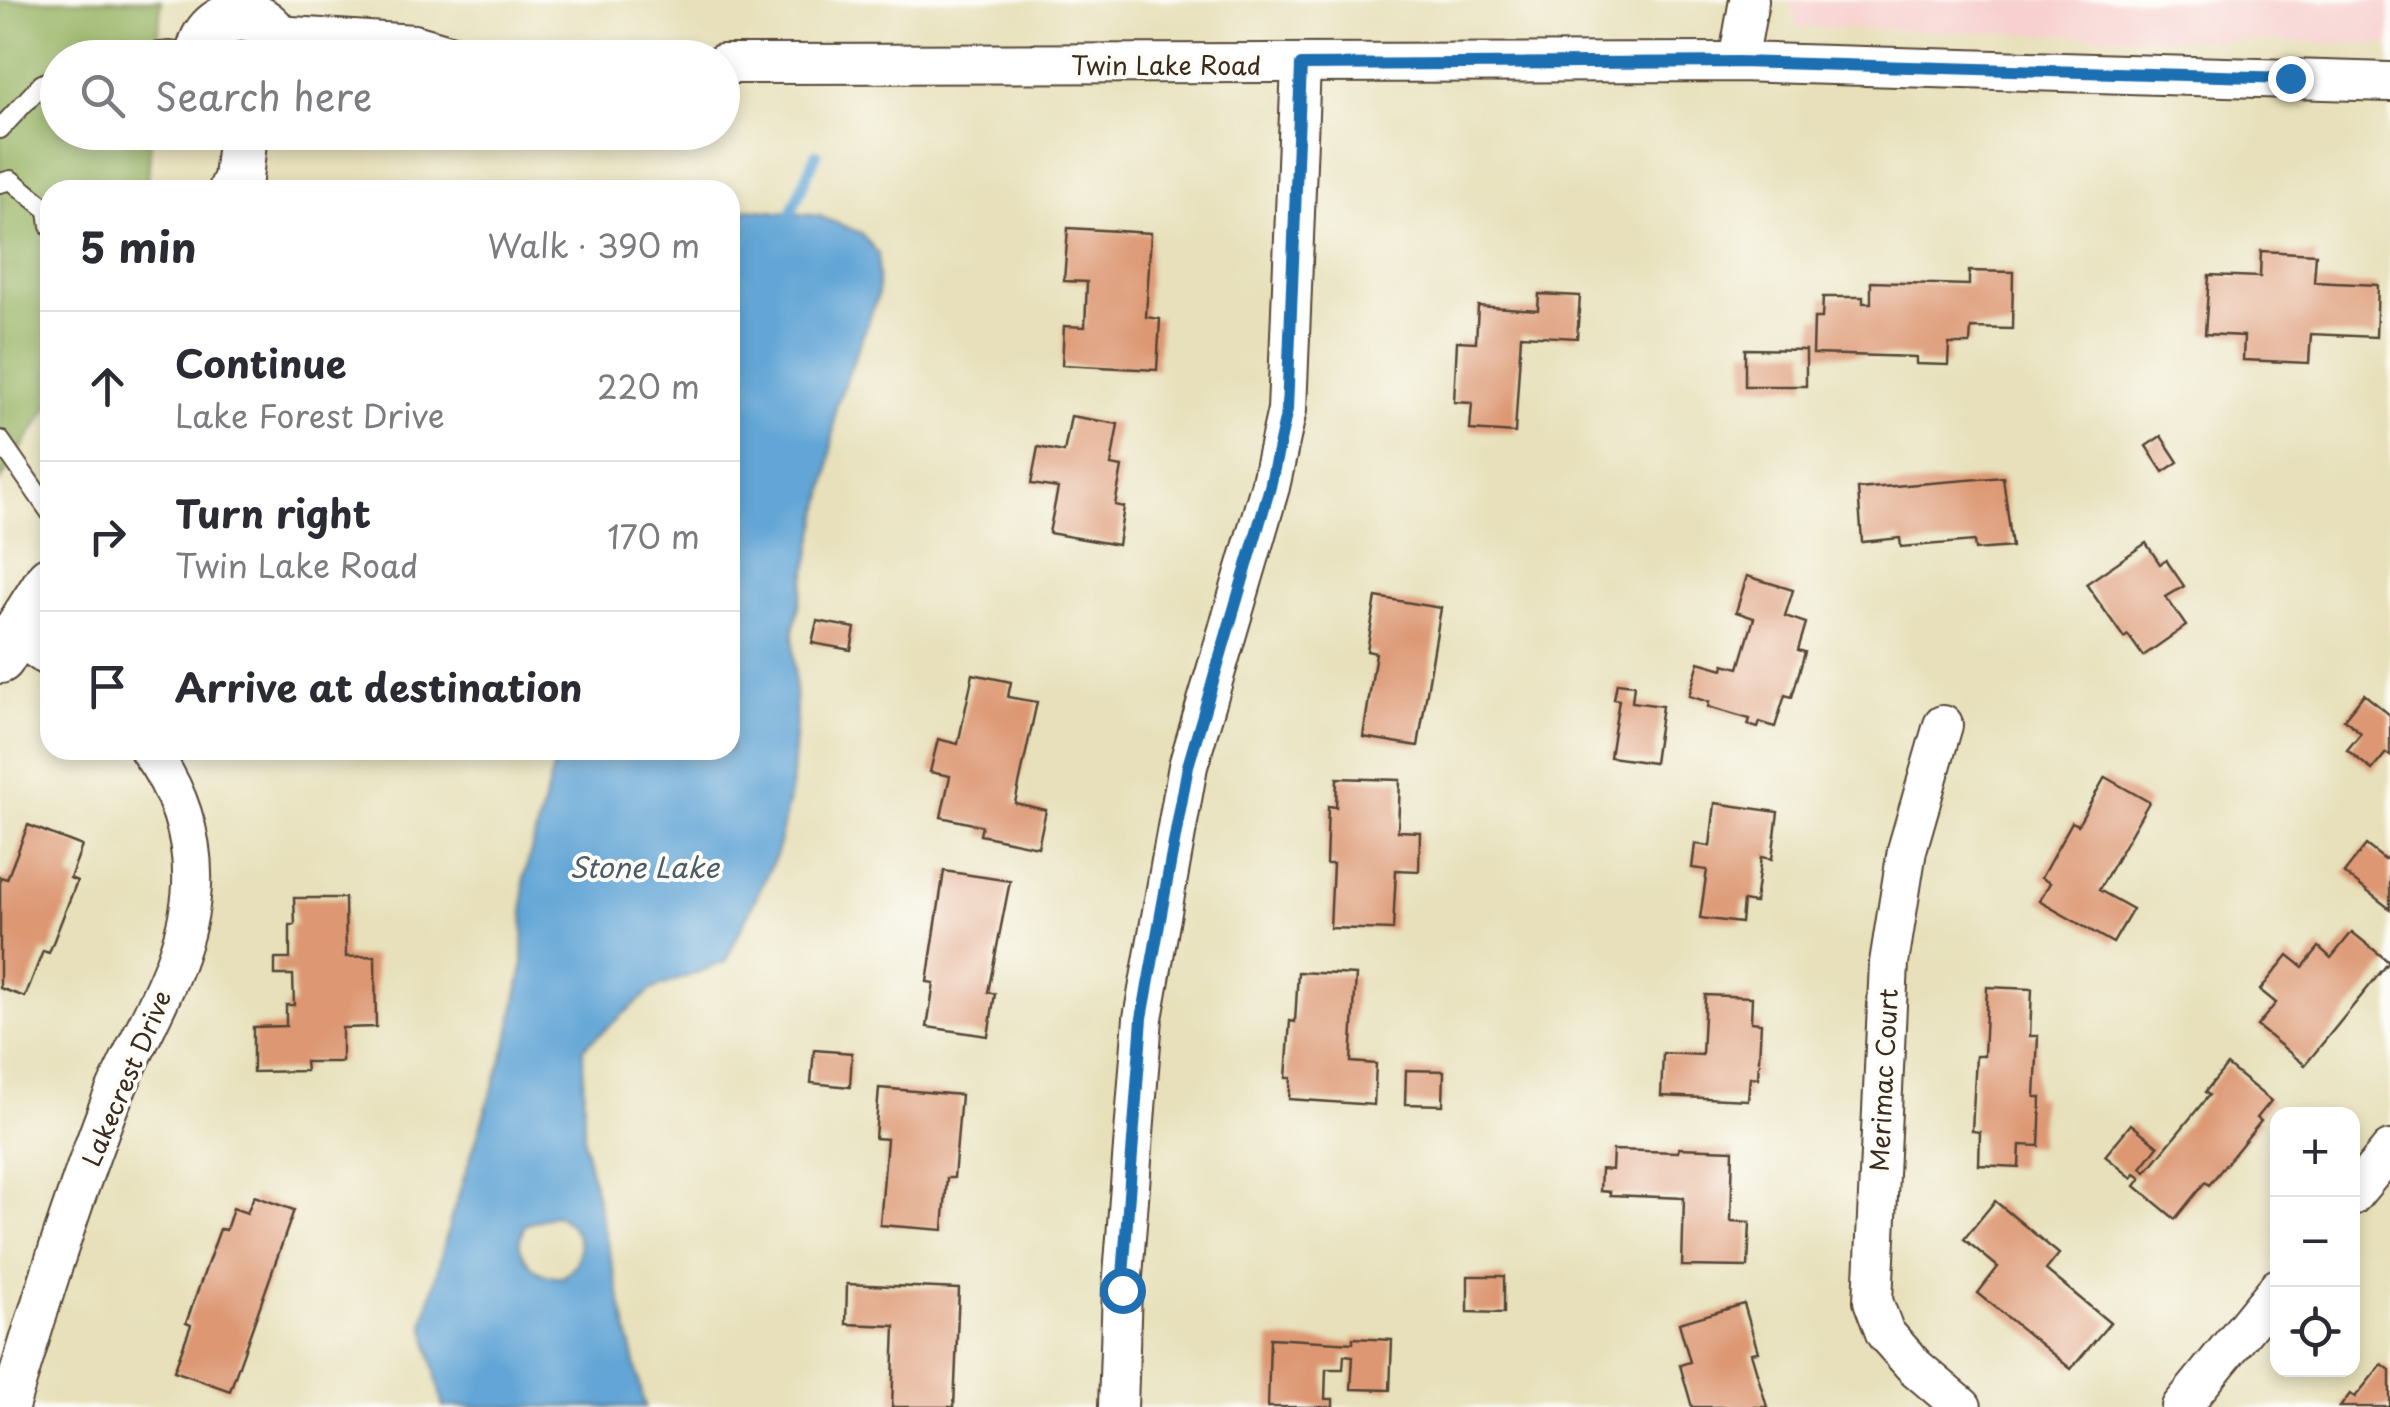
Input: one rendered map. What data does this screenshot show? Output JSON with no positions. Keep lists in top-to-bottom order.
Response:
{
  "streets": {
    "street": ["Twin Lake Road", "Lakecrest Drive", "Merimac Court"]
  },
  "water": ["Stone Lake"],
  "page": {
    "search": "Search here",
    "heading": ["5 min", "Walk · 390 m"],
    "list": [
      ["Continue", "Lake Forest Drive", "220 m"],
      ["Turn right", "Twin Lake Road", "170 m"],
      "Arrive at destination"
    ],
    "map_buttons": ["+", "−"]
  }
}
